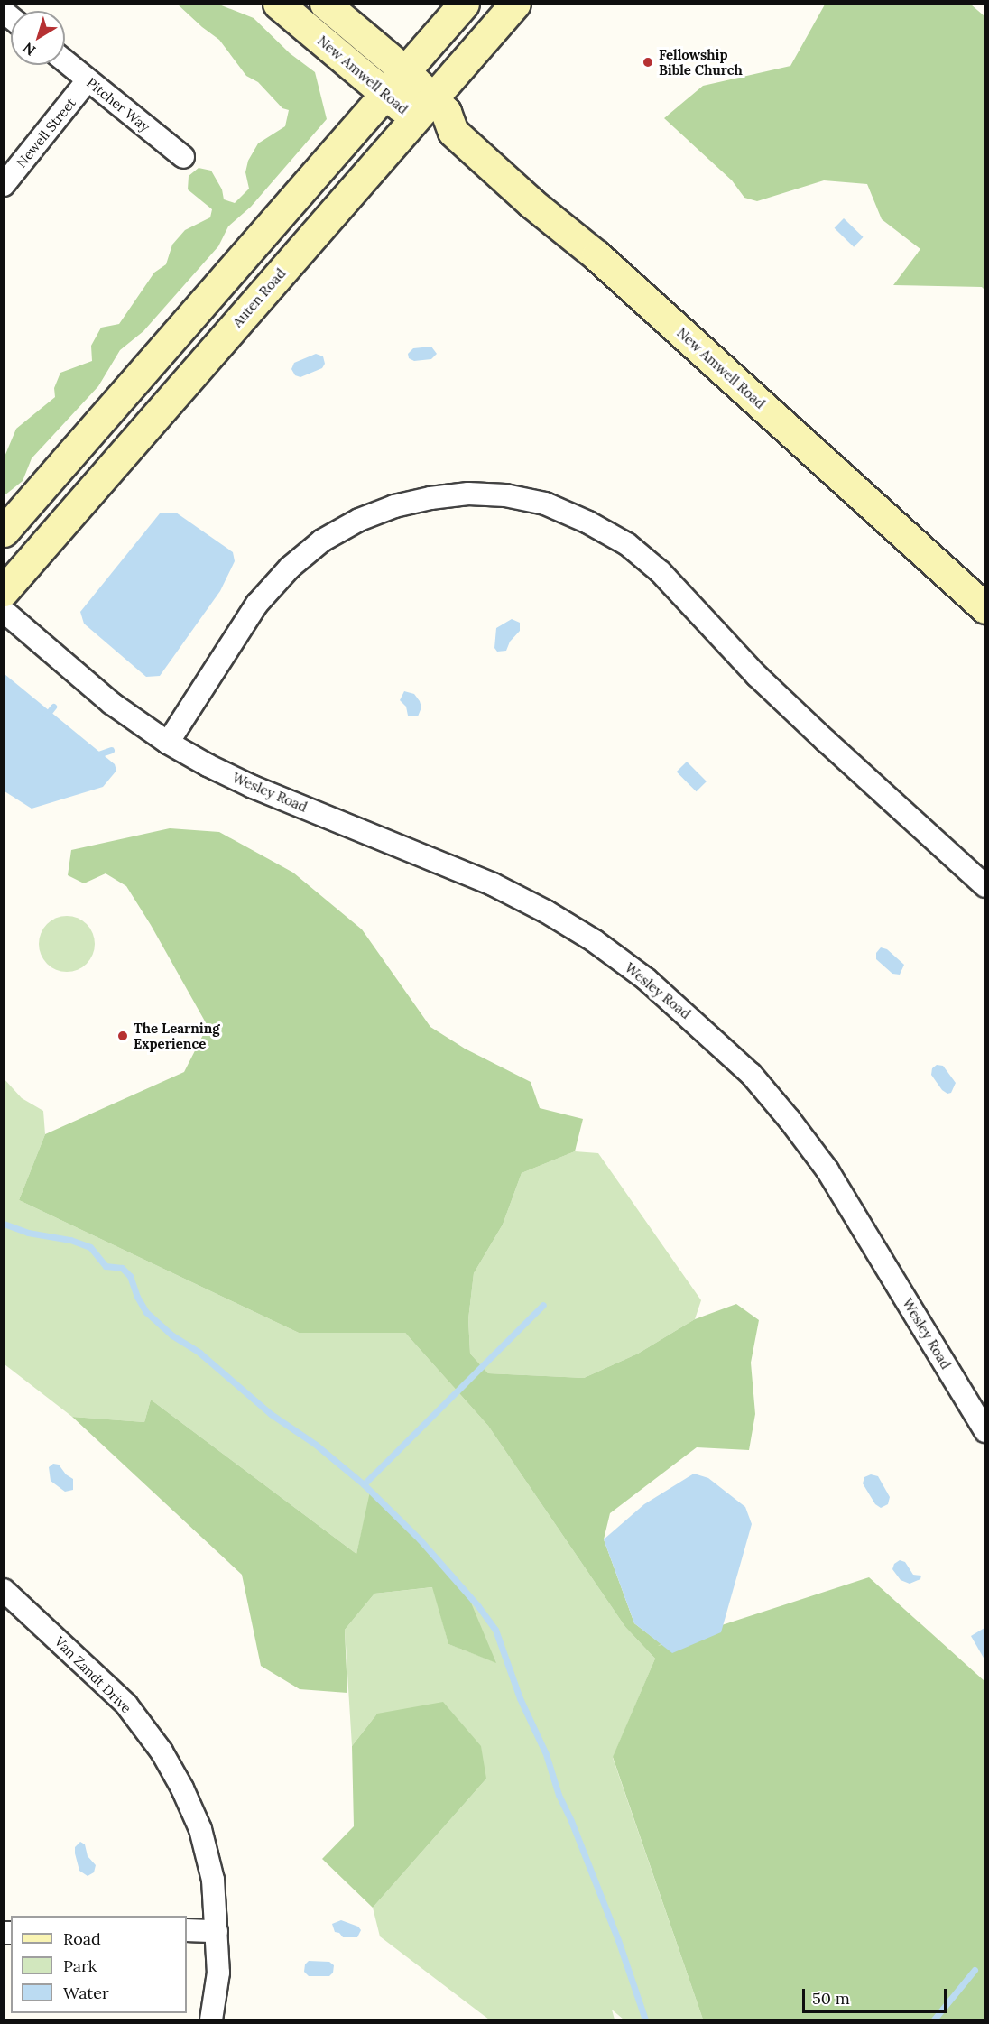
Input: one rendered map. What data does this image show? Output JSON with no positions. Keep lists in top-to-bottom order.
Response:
{
  "streets": {
    "street": [
      "New Amwell Road",
      "Pitcher Way",
      "Newell Street",
      "Auten Road",
      "Wesley Road",
      "Van Zandt Drive"
    ]
  },
  "crossings": [
    ["New Amwell Road", "Auten Road"],
    ["Pitcher Way", "Newell Street"]
  ],
  "places": ["Fellowship Bible Church", "The Learning Experience"],
  "legend": ["Road", "Park", "Water"],
  "scale_bar": "50 m",
  "north": "bottom left"
}
